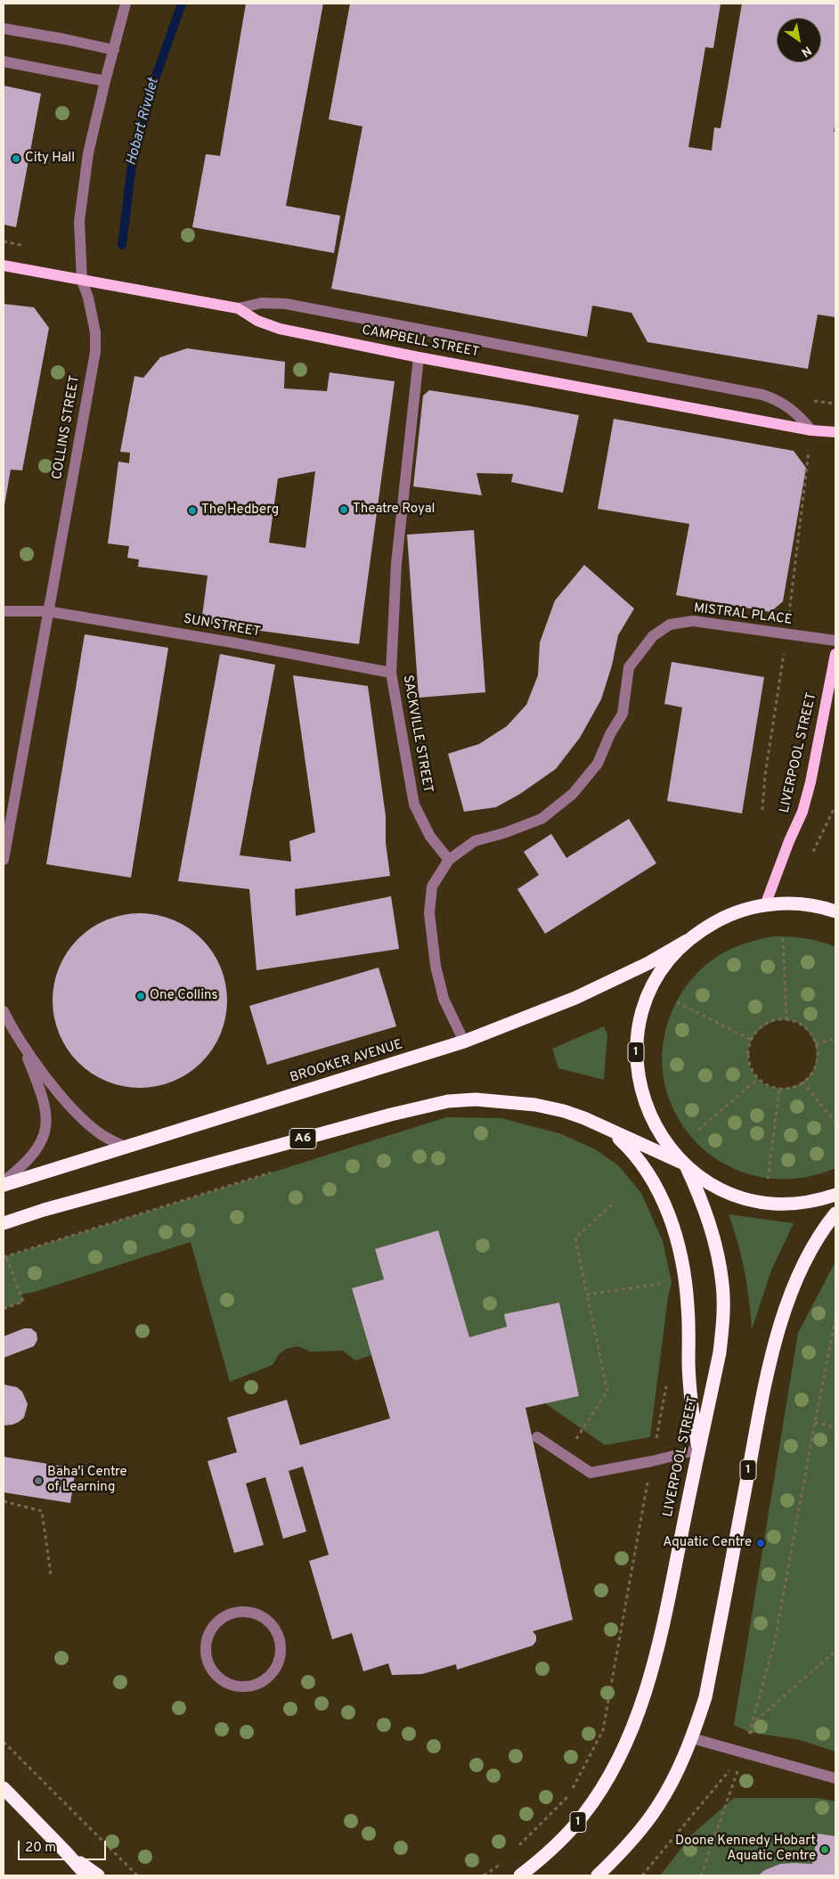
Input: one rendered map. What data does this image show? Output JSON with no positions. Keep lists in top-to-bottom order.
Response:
{
  "streets": {
    "highway": [
      "LIVERPOOL STREET",
      "1",
      "BROOKER AVENUE",
      "A6"
    ],
    "main road": ["CAMPBELL STREET"],
    "street": [
      "COLLINS STREET",
      "MISTRAL PLACE",
      "SUN STREET",
      "SACKVILLE STREET"
    ]
  },
  "crossings": [
    ["CAMPBELL STREET", "COLLINS STREET"],
    ["CAMPBELL STREET", "SACKVILLE STREET"],
    ["COLLINS STREET", "SUN STREET"],
    ["MISTRAL PLACE", "SACKVILLE STREET"],
    ["SUN STREET", "SACKVILLE STREET"],
    ["LIVERPOOL STREET", "1"],
    ["LIVERPOOL STREET", "A6"],
    ["1", "BROOKER AVENUE"],
    ["1", "A6"]
  ],
  "water": ["Hobart Rivulet"],
  "places": [
    "City Hall",
    "Theatre Royal",
    "The Hedberg",
    "One Collins",
    "Baha'i Centre of Learning",
    "Aquatic Centre",
    "Doone Kennedy Hobart Aquatic Centre"
  ],
  "scale_bar": "20 m",
  "north": "bottom right"
}
